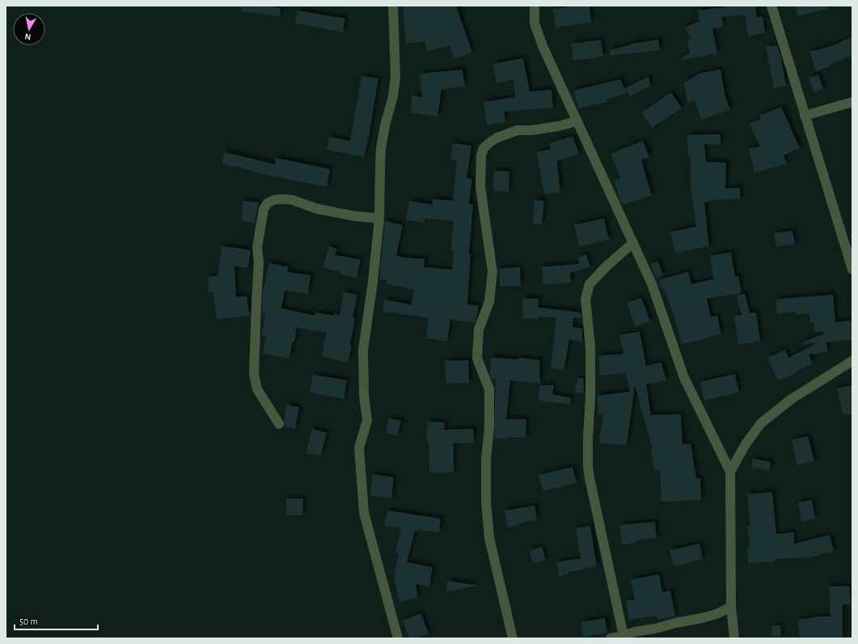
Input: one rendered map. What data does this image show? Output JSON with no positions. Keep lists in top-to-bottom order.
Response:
{
  "scale_bar": "50 m",
  "north": "bottom"
}
